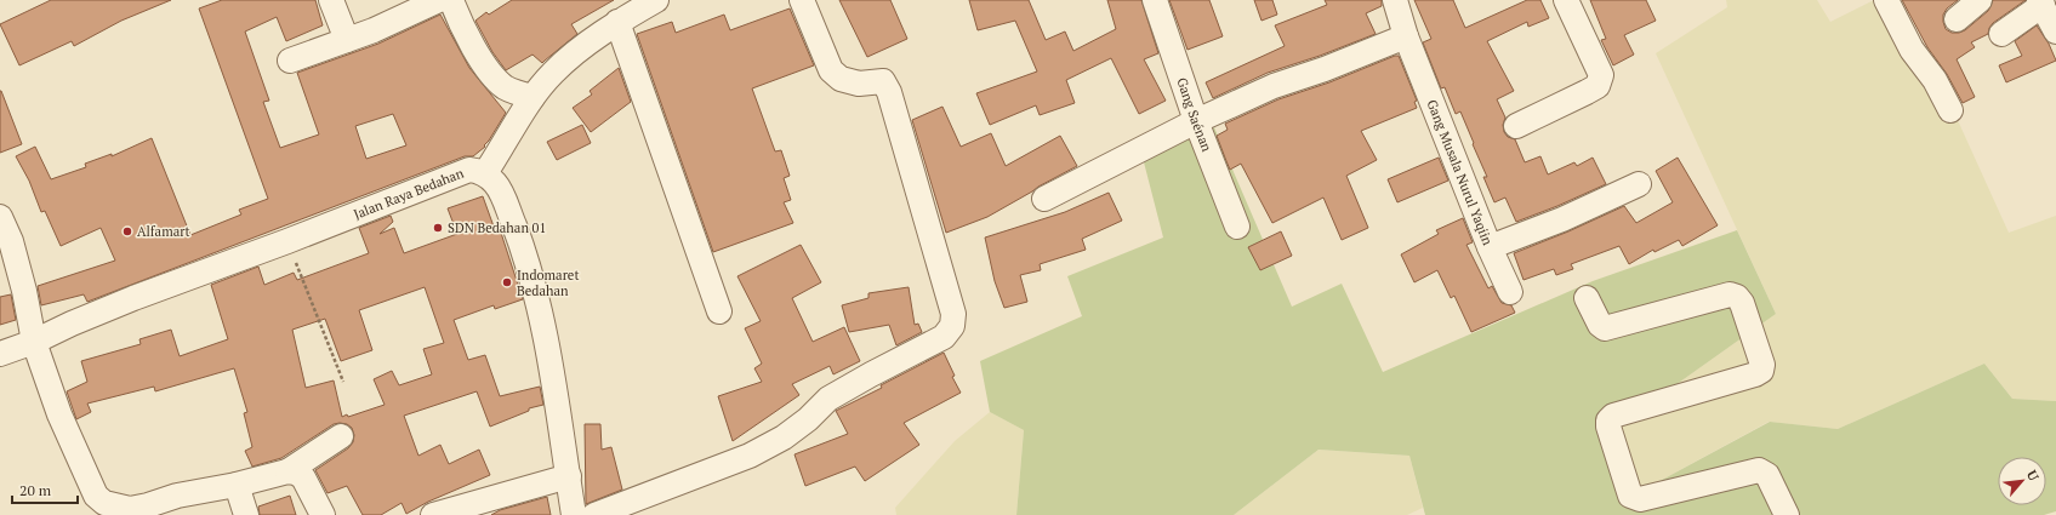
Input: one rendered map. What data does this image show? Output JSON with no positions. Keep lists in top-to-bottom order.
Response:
{
  "streets": {
    "street": ["Gang Saénan", "Gang Musala Nurul Yaqiin", "Jalan Raya Bedahan"]
  },
  "places": ["SDN Bedahan 01", "Alfamart", "Indomaret Bedahan"],
  "scale_bar": "20 m",
  "north": "top right"
}
